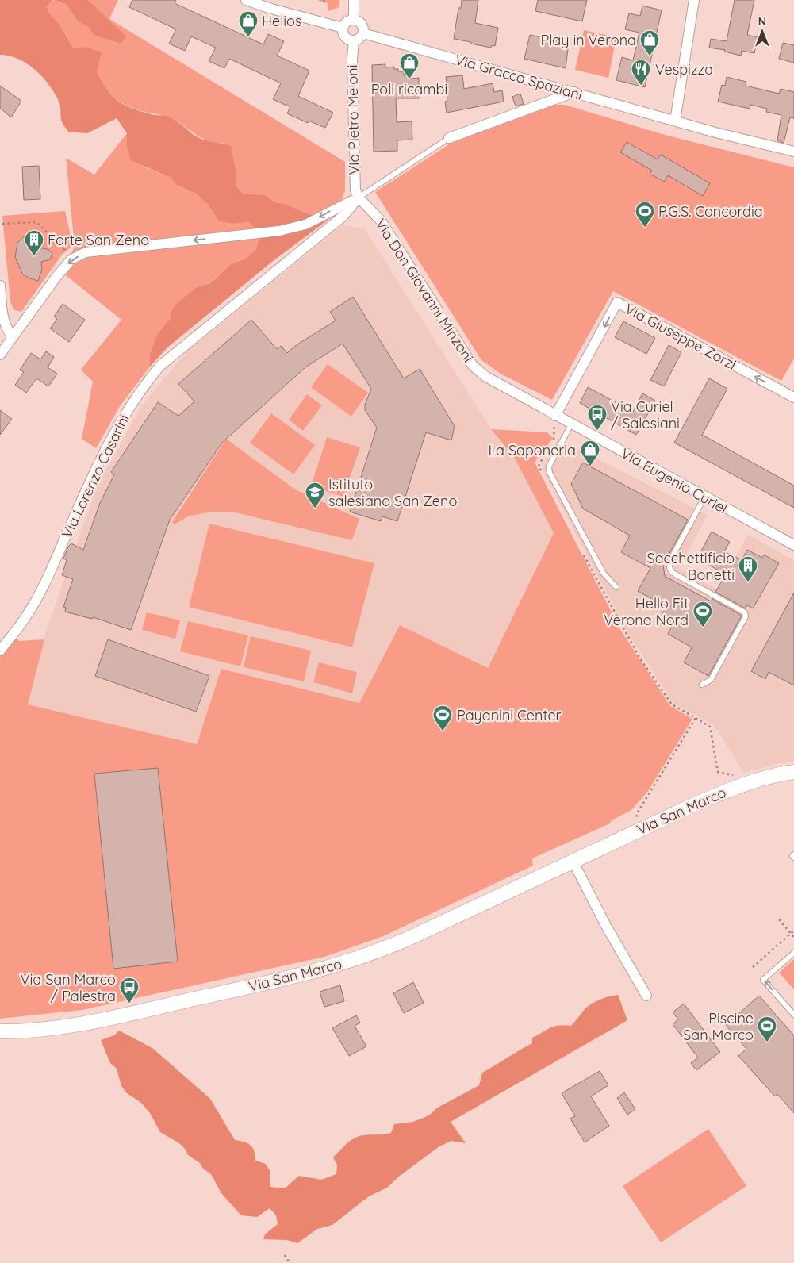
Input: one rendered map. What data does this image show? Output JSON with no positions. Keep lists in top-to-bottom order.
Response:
{
  "streets": {
    "main road": ["Via San Marco"],
    "street": [
      "Via Gracco Spaziani",
      "Via Pietro Meloni",
      "Via Don Giovanni Minzoni",
      "Via Giuseppe Zorzi",
      "Via Lorenzo Casarini",
      "Via Eugenio Curiel"
    ]
  },
  "crossings": [
    ["Via Gracco Spaziani", "Via Pietro Meloni"],
    ["Via Pietro Meloni", "Via Don Giovanni Minzoni"],
    ["Via Pietro Meloni", "Via Lorenzo Casarini"],
    ["Via Don Giovanni Minzoni", "Via Giuseppe Zorzi"],
    ["Via Don Giovanni Minzoni", "Via Lorenzo Casarini"],
    ["Via Don Giovanni Minzoni", "Via Eugenio Curiel"],
    ["Via Giuseppe Zorzi", "Via Eugenio Curiel"]
  ],
  "places": {
    "shop": [
      "Helios",
      "Play in Verona",
      "Poli ricambi",
      "La Saponeria"
    ],
    "restaurant": ["Vespizza"],
    "sports": [
      "P.G.S. Concordia",
      "Hello Fit Verona Nord",
      "Payanini Center",
      "Piscine San Marco"
    ],
    "building": ["Forte San Zeno", "Sacchettificio Bonetti"],
    "bus stop": ["Via Curiel / Salesiani", "Via San Marco / Palestra"],
    "school or university": ["Istituto salesiano San Zeno"]
  },
  "north": "top"
}
